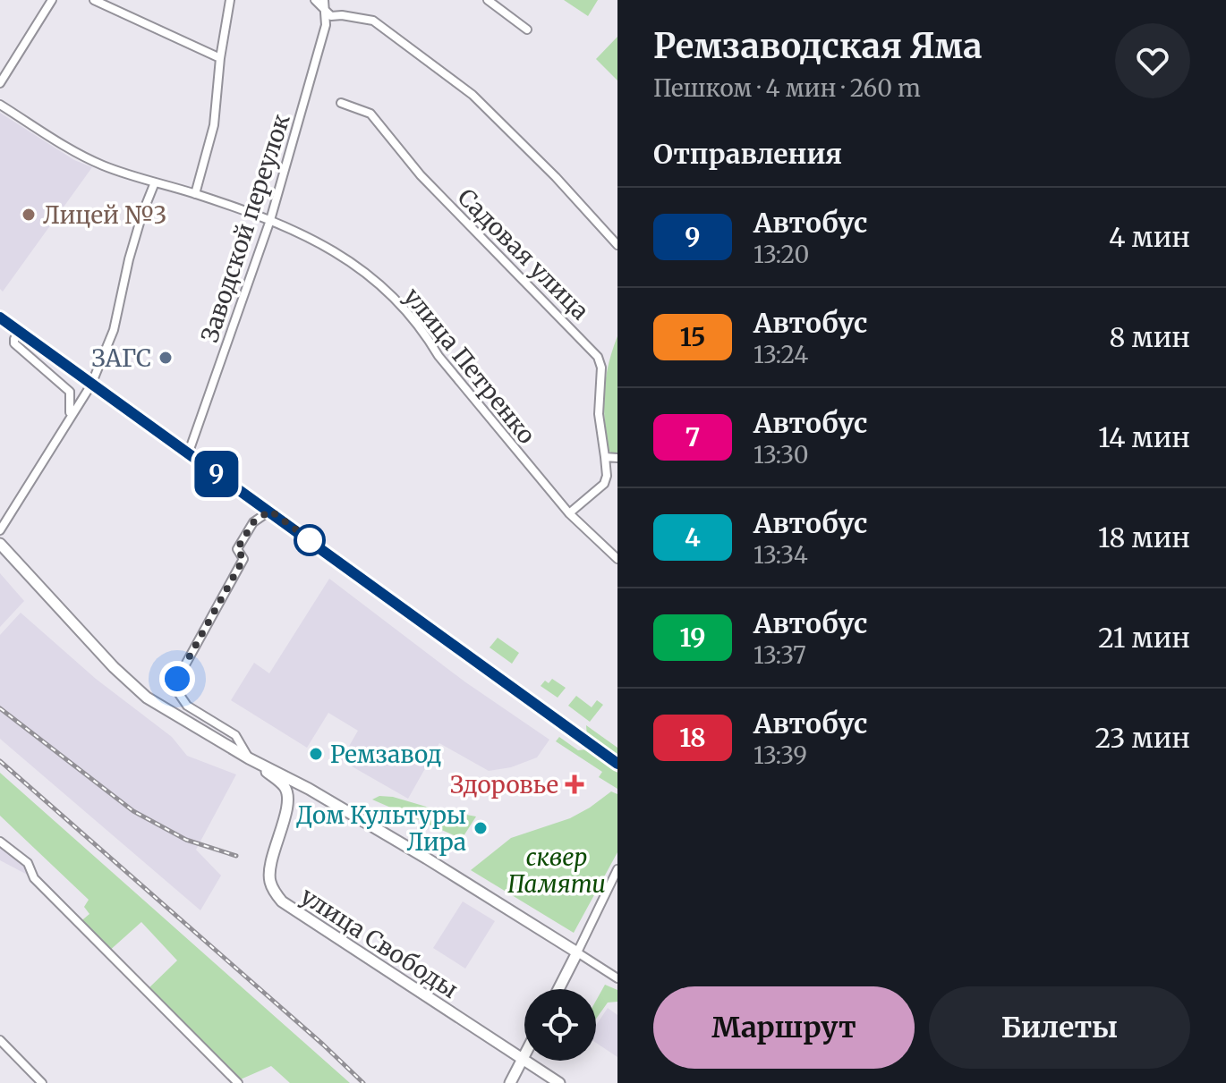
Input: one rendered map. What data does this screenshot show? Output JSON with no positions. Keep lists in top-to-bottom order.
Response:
{
  "streets": {
    "street": [
      "Заводской переулок",
      "Садовая улица",
      "улица Петренко",
      "улица Свободы"
    ]
  },
  "crossings": [
    ["Заводской переулок", "улица Петренко"]
  ],
  "parks": ["сквер Памяти"],
  "places": {
    "other": [
      "Лицей №3",
      "ЗАГС",
      "Ремзавод",
      "Дом Культуры Лира"
    ],
    "health": ["Здоровье"]
  },
  "lines": ["bus line 9"],
  "page": {
    "on_map": "9",
    "heading": [
      ["Ремзаводская Яма", "Пешком · 4 мин · 260 m"],
      "Отправления"
    ],
    "list": [
      {
        "mark": "9",
        "name": "Автобус",
        "note": "13:20",
        "value": "4 мин"
      },
      {
        "mark": "15",
        "name": "Автобус",
        "note": "13:24",
        "value": "8 мин"
      },
      {
        "mark": "7",
        "name": "Автобус",
        "note": "13:30",
        "value": "14 мин"
      },
      {
        "mark": "4",
        "name": "Автобус",
        "note": "13:34",
        "value": "18 мин"
      },
      {
        "mark": "19",
        "name": "Автобус",
        "note": "13:37",
        "value": "21 мин"
      },
      {
        "mark": "18",
        "name": "Автобус",
        "note": "13:39",
        "value": "23 мин"
      }
    ],
    "buttons": ["Маршрут", "Билеты"]
  }
}
